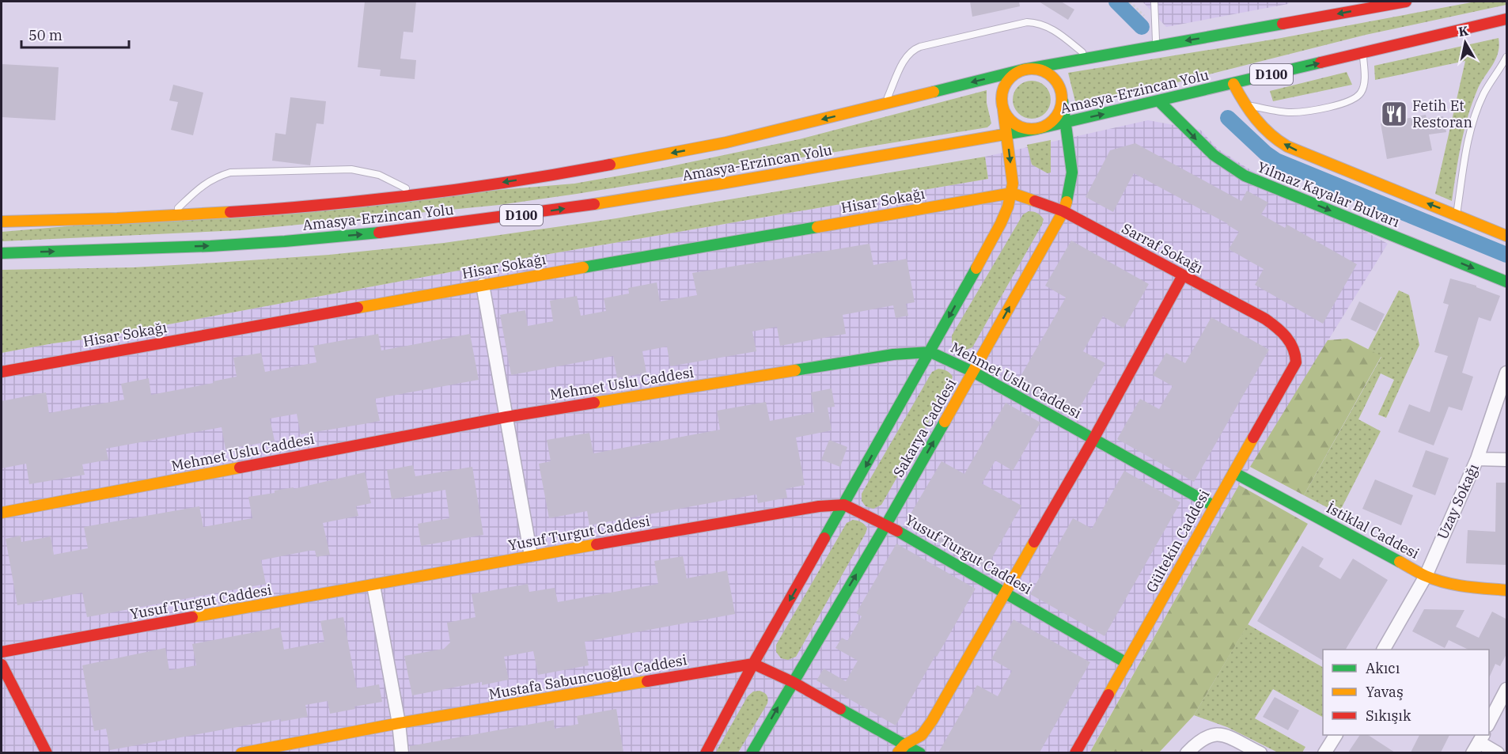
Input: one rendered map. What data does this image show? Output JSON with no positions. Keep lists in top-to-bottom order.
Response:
{
  "streets": {
    "main road": [
      "D100",
      "Amasya-Erzincan Yolu",
      "Yılmaz Kayalar Bulvarı",
      "Hisar Sokağı",
      "Sarraf Sokağı",
      "Mehmet Uslu Caddesi",
      "Sakarya Caddesi",
      "İstiklal Caddesi",
      "Yusuf Turgut Caddesi",
      "Gültekin Caddesi",
      "Mustafa Sabuncuoğlu Caddesi"
    ],
    "street": ["Uzay Sokağı"]
  },
  "crossings": [
    ["Amasya-Erzincan Yolu", "Yılmaz Kayalar Bulvarı"],
    ["Amasya-Erzincan Yolu", "Sakarya Caddesi"],
    ["Hisar Sokağı", "Sarraf Sokağı"],
    ["Sarraf Sokağı", "Sakarya Caddesi"],
    ["Sarraf Sokağı", "Gültekin Caddesi"],
    ["Mehmet Uslu Caddesi", "Sakarya Caddesi"],
    ["Mehmet Uslu Caddesi", "Gültekin Caddesi"],
    ["Sakarya Caddesi", "Yusuf Turgut Caddesi"],
    ["Uzay Sokağı", "İstiklal Caddesi"],
    ["İstiklal Caddesi", "Gültekin Caddesi"],
    ["Yusuf Turgut Caddesi", "Gültekin Caddesi"]
  ],
  "places": {
    "restaurant": ["Fetih Et Restoran"]
  },
  "legend": ["Akıcı", "Yavaş", "Sıkışık"],
  "scale_bar": "50 m",
  "north": "top"
}
